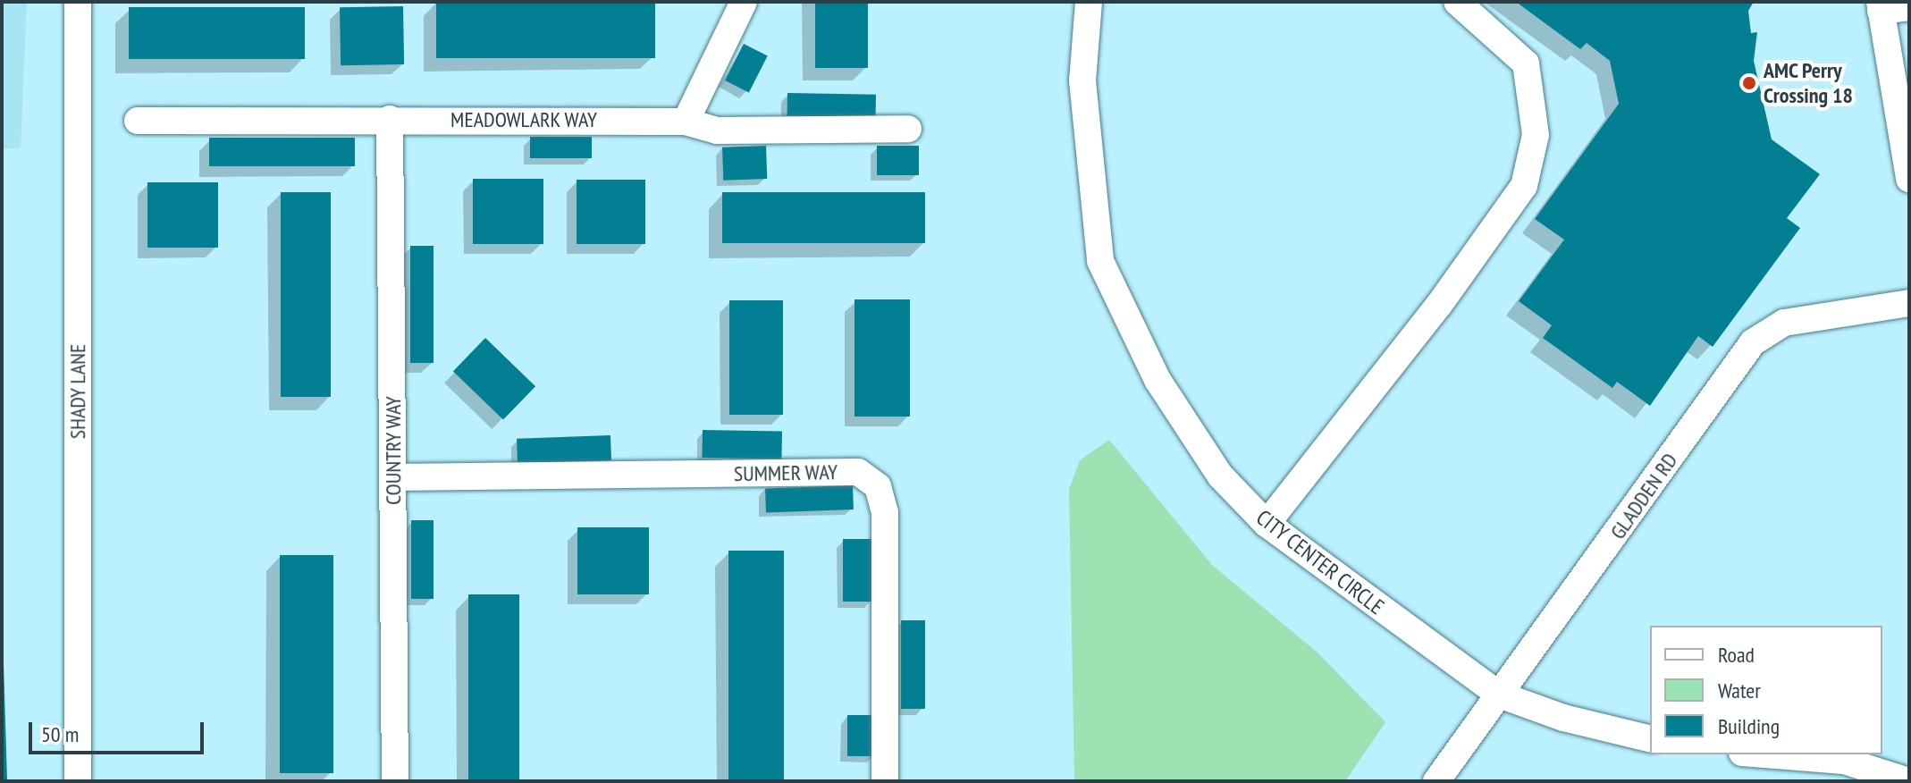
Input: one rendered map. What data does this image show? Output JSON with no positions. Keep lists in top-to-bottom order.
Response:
{
  "streets": {
    "street": [
      "MEADOWLARK WAY",
      "SHADY LANE",
      "COUNTRY WAY",
      "SUMMER WAY",
      "GLADDEN RD",
      "CITY CENTER CIRCLE"
    ]
  },
  "crossings": [
    ["MEADOWLARK WAY", "COUNTRY WAY"],
    ["COUNTRY WAY", "SUMMER WAY"],
    ["GLADDEN RD", "CITY CENTER CIRCLE"]
  ],
  "places": ["AMC Perry Crossing 18"],
  "legend": ["Road", "Water", "Building"],
  "scale_bar": "50 m"
}
